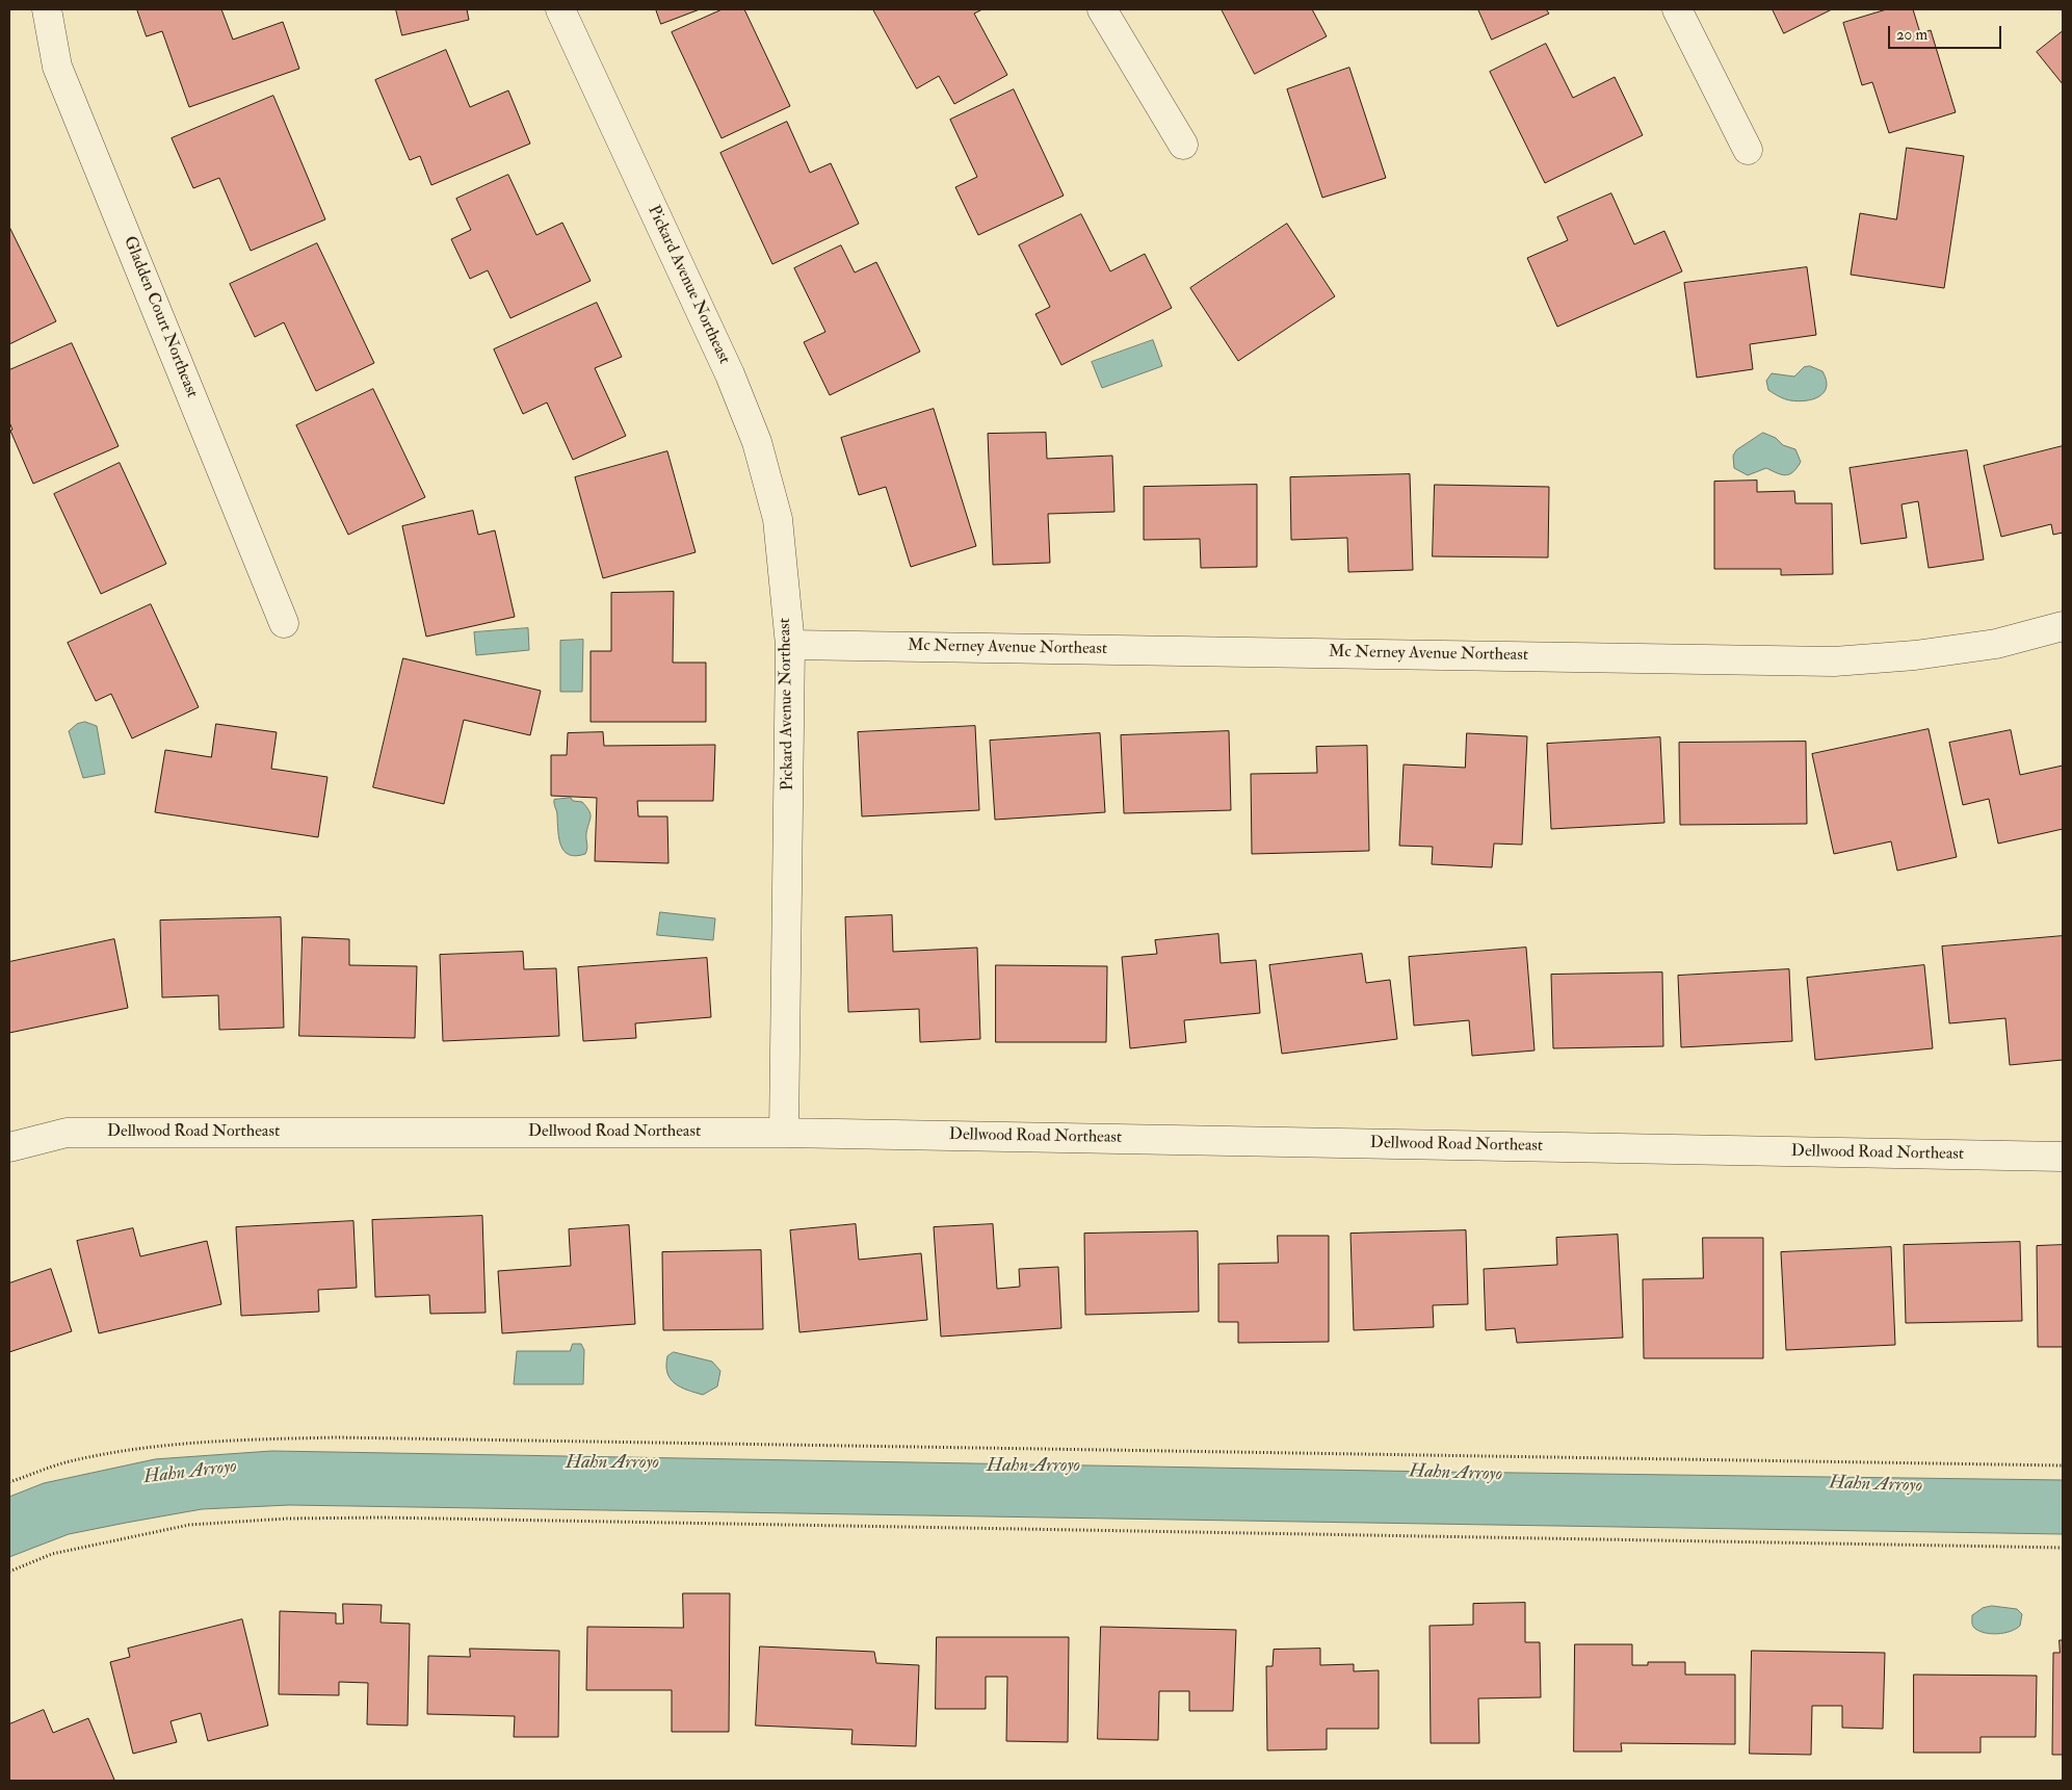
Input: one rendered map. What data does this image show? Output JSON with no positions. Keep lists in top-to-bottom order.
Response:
{
  "streets": {
    "street": [
      "Pickard Avenue Northeast",
      "Gladden Court Northeast",
      "Mc Nerney Avenue Northeast",
      "Dellwood Road Northeast"
    ]
  },
  "crossings": [
    ["Pickard Avenue Northeast", "Mc Nerney Avenue Northeast"],
    ["Pickard Avenue Northeast", "Dellwood Road Northeast"]
  ],
  "water": ["Hahn Arroyo"],
  "scale_bar": "20 m"
}
